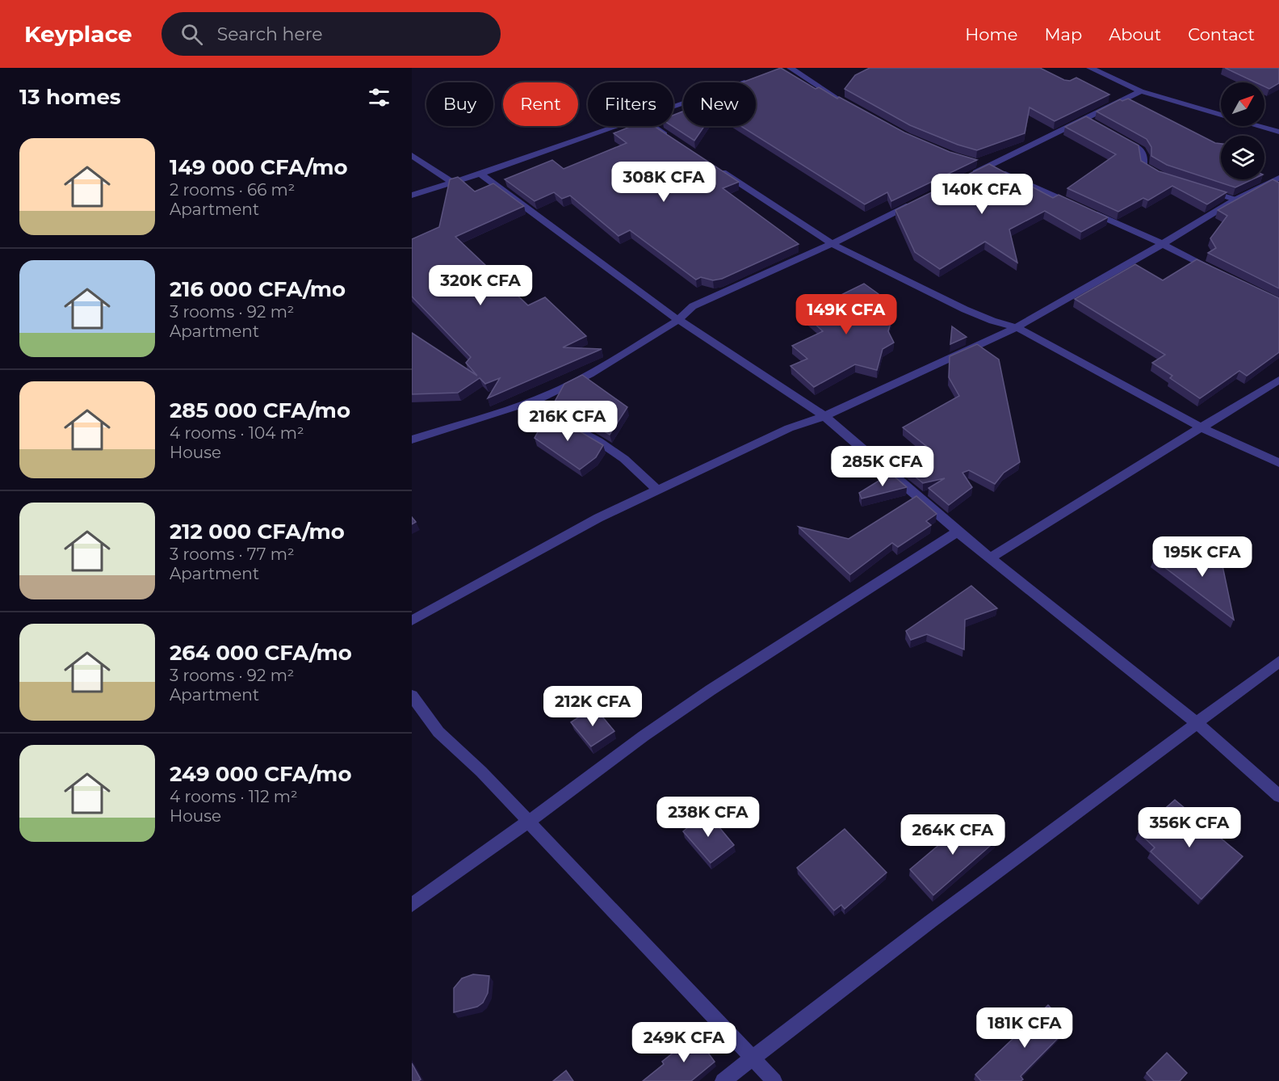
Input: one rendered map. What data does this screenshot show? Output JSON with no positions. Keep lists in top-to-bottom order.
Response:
{
  "north": "top right",
  "page": {
    "header": "Keyplace",
    "search": "Search here",
    "nav": [
      "Home",
      "Map",
      "About",
      "Contact"
    ],
    "heading": "13 homes",
    "chip": [
      "Buy",
      "Rent",
      "Filters",
      "New"
    ],
    "list": [
      {
        "name": "149 000 CFA/mo",
        "note": "2 rooms · 66 m² · Apartment"
      },
      {
        "name": "216 000 CFA/mo",
        "note": "3 rooms · 92 m² · Apartment"
      },
      {
        "name": "285 000 CFA/mo",
        "note": "4 rooms · 104 m² · House"
      },
      {
        "name": "212 000 CFA/mo",
        "note": "3 rooms · 77 m² · Apartment"
      },
      {
        "name": "264 000 CFA/mo",
        "note": "3 rooms · 92 m² · Apartment"
      },
      {
        "name": "249 000 CFA/mo",
        "note": "4 rooms · 112 m² · House"
      }
    ],
    "price": [
      "308K CFA",
      "140K CFA",
      "320K CFA",
      "149K CFA",
      "216K CFA",
      "285K CFA",
      "195K CFA",
      "212K CFA",
      "238K CFA",
      "356K CFA",
      "264K CFA",
      "181K CFA",
      "249K CFA"
    ]
  }
}
